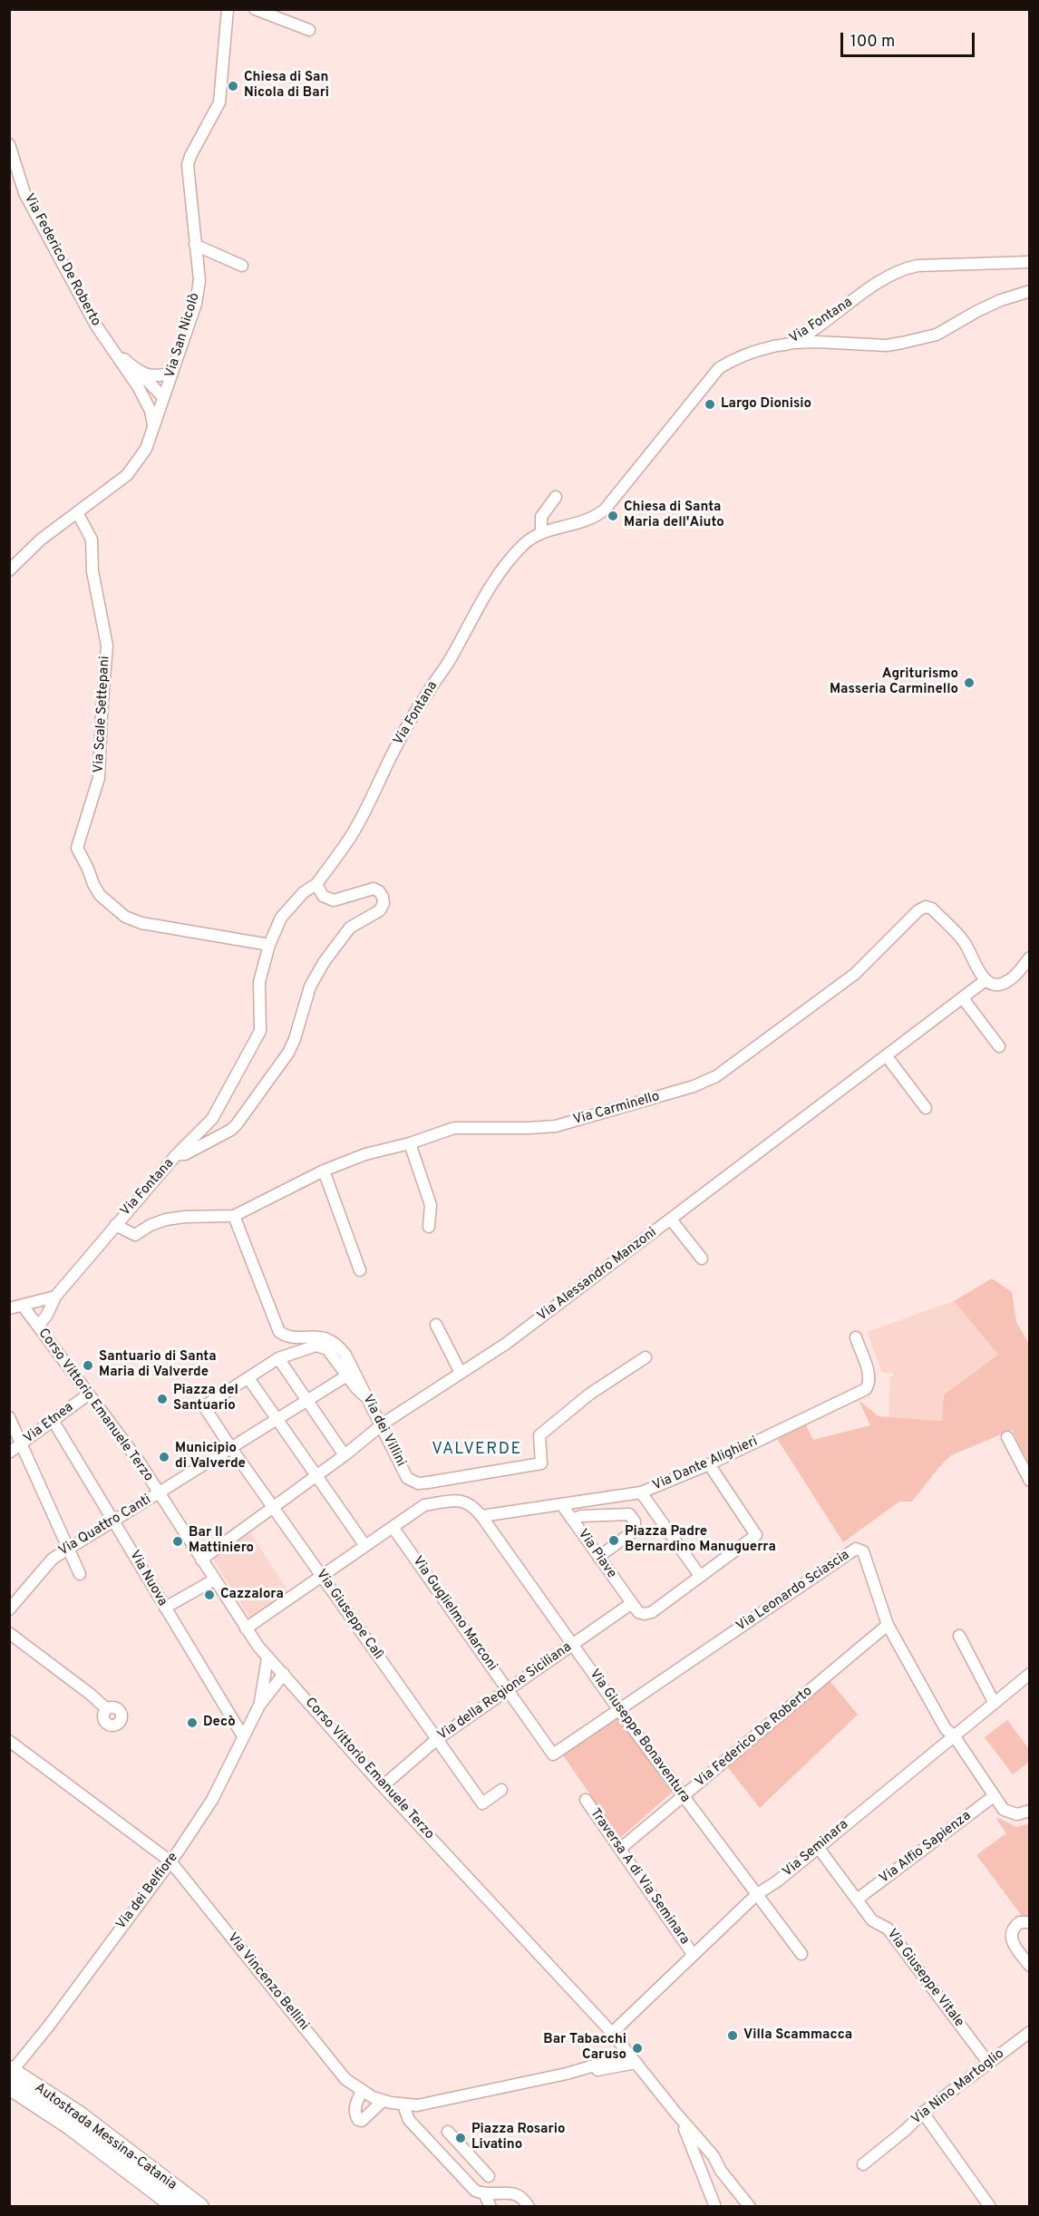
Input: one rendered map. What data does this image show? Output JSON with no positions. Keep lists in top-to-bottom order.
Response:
{
  "streets": {
    "highway": ["Autostrada Messina-Catania"],
    "street": [
      "Via Federico De Roberto",
      "Via Fontana",
      "Via San Nicolò",
      "Via Scale Settepani",
      "Via Carminello",
      "Via Alessandro Manzoni",
      "Corso Vittorio Emanuele Terzo",
      "Via Etnea",
      "Via dei Villini",
      "Via Dante Alighieri",
      "Via Quattro Canti",
      "Via Piave",
      "Via Nuova",
      "Via Leonardo Sciascia",
      "Via Guglielmo Marconi",
      "Via Giuseppe Calì",
      "Via della Regione Siciliana",
      "Via Giuseppe Bonaventura",
      "Via Alfio Sapienza",
      "Via Seminara",
      "Traversa A di Via Seminara",
      "Via dei Belfiore",
      "Via Giuseppe Vitale",
      "Via Vincenzo Bellini",
      "Via Nino Martoglio"
    ]
  },
  "crossings": [
    ["Via Federico De Roberto", "Via San Nicolò"],
    ["Via Federico De Roberto", "Via Leonardo Sciascia"],
    ["Via Federico De Roberto", "Via Giuseppe Bonaventura"],
    ["Via Federico De Roberto", "Traversa A di Via Seminara"],
    ["Via Fontana", "Via Carminello"],
    ["Via Fontana", "Corso Vittorio Emanuele Terzo"],
    ["Via San Nicolò", "Via Scale Settepani"],
    ["Via Carminello", "Via Alessandro Manzoni"],
    ["Via Carminello", "Via dei Villini"],
    ["Via Alessandro Manzoni", "Corso Vittorio Emanuele Terzo"],
    ["Via Alessandro Manzoni", "Via dei Villini"],
    ["Via Alessandro Manzoni", "Via Giuseppe Calì"],
    ["Corso Vittorio Emanuele Terzo", "Via Etnea"],
    ["Corso Vittorio Emanuele Terzo", "Via Quattro Canti"],
    ["Corso Vittorio Emanuele Terzo", "Via della Regione Siciliana"],
    ["Corso Vittorio Emanuele Terzo", "Via Giuseppe Bonaventura"],
    ["Corso Vittorio Emanuele Terzo", "Via Seminara"],
    ["Via Etnea", "Via Nuova"],
    ["Via Dante Alighieri", "Via Piave"],
    ["Via Dante Alighieri", "Via Giuseppe Bonaventura"],
    ["Via Quattro Canti", "Via Nuova"],
    ["Via Quattro Canti", "Via Giuseppe Calì"],
    ["Via Piave", "Via della Regione Siciliana"],
    ["Via Nuova", "Via dei Belfiore"],
    ["Via Leonardo Sciascia", "Via Guglielmo Marconi"],
    ["Via Leonardo Sciascia", "Via Giuseppe Bonaventura"],
    ["Via Leonardo Sciascia", "Via Alfio Sapienza"],
    ["Via Leonardo Sciascia", "Via Seminara"],
    ["Via Guglielmo Marconi", "Via della Regione Siciliana"],
    ["Via Guglielmo Marconi", "Via Giuseppe Bonaventura"],
    ["Via Giuseppe Calì", "Via della Regione Siciliana"],
    ["Via Giuseppe Calì", "Via Giuseppe Bonaventura"],
    ["Via della Regione Siciliana", "Via Giuseppe Bonaventura"],
    ["Via Giuseppe Bonaventura", "Via Seminara"],
    ["Via Alfio Sapienza", "Via Giuseppe Vitale"],
    ["Via Seminara", "Traversa A di Via Seminara"],
    ["Via Seminara", "Via Giuseppe Vitale"],
    ["Via dei Belfiore", "Via Vincenzo Bellini"],
    ["Via dei Belfiore", "Autostrada Messina-Catania"],
    ["Via Giuseppe Vitale", "Via Nino Martoglio"]
  ],
  "districts": ["VALVERDE"],
  "places": [
    "Chiesa di San Nicola di Bari",
    "Largo Dionisio",
    "Chiesa di Santa Maria dell'Aiuto",
    "Agriturismo Masseria Carminello",
    "Santuario di Santa Maria di Valverde",
    "Piazza del Santuario",
    "Municipio di Valverde",
    "Piazza Padre Bernardino Manuguerra",
    "Bar Il Mattiniero",
    "Cazzalora",
    "Decò",
    "Villa Scammacca",
    "Bar Tabacchi Caruso",
    "Piazza Rosario Livatino"
  ],
  "scale_bar": "100 m"
}
